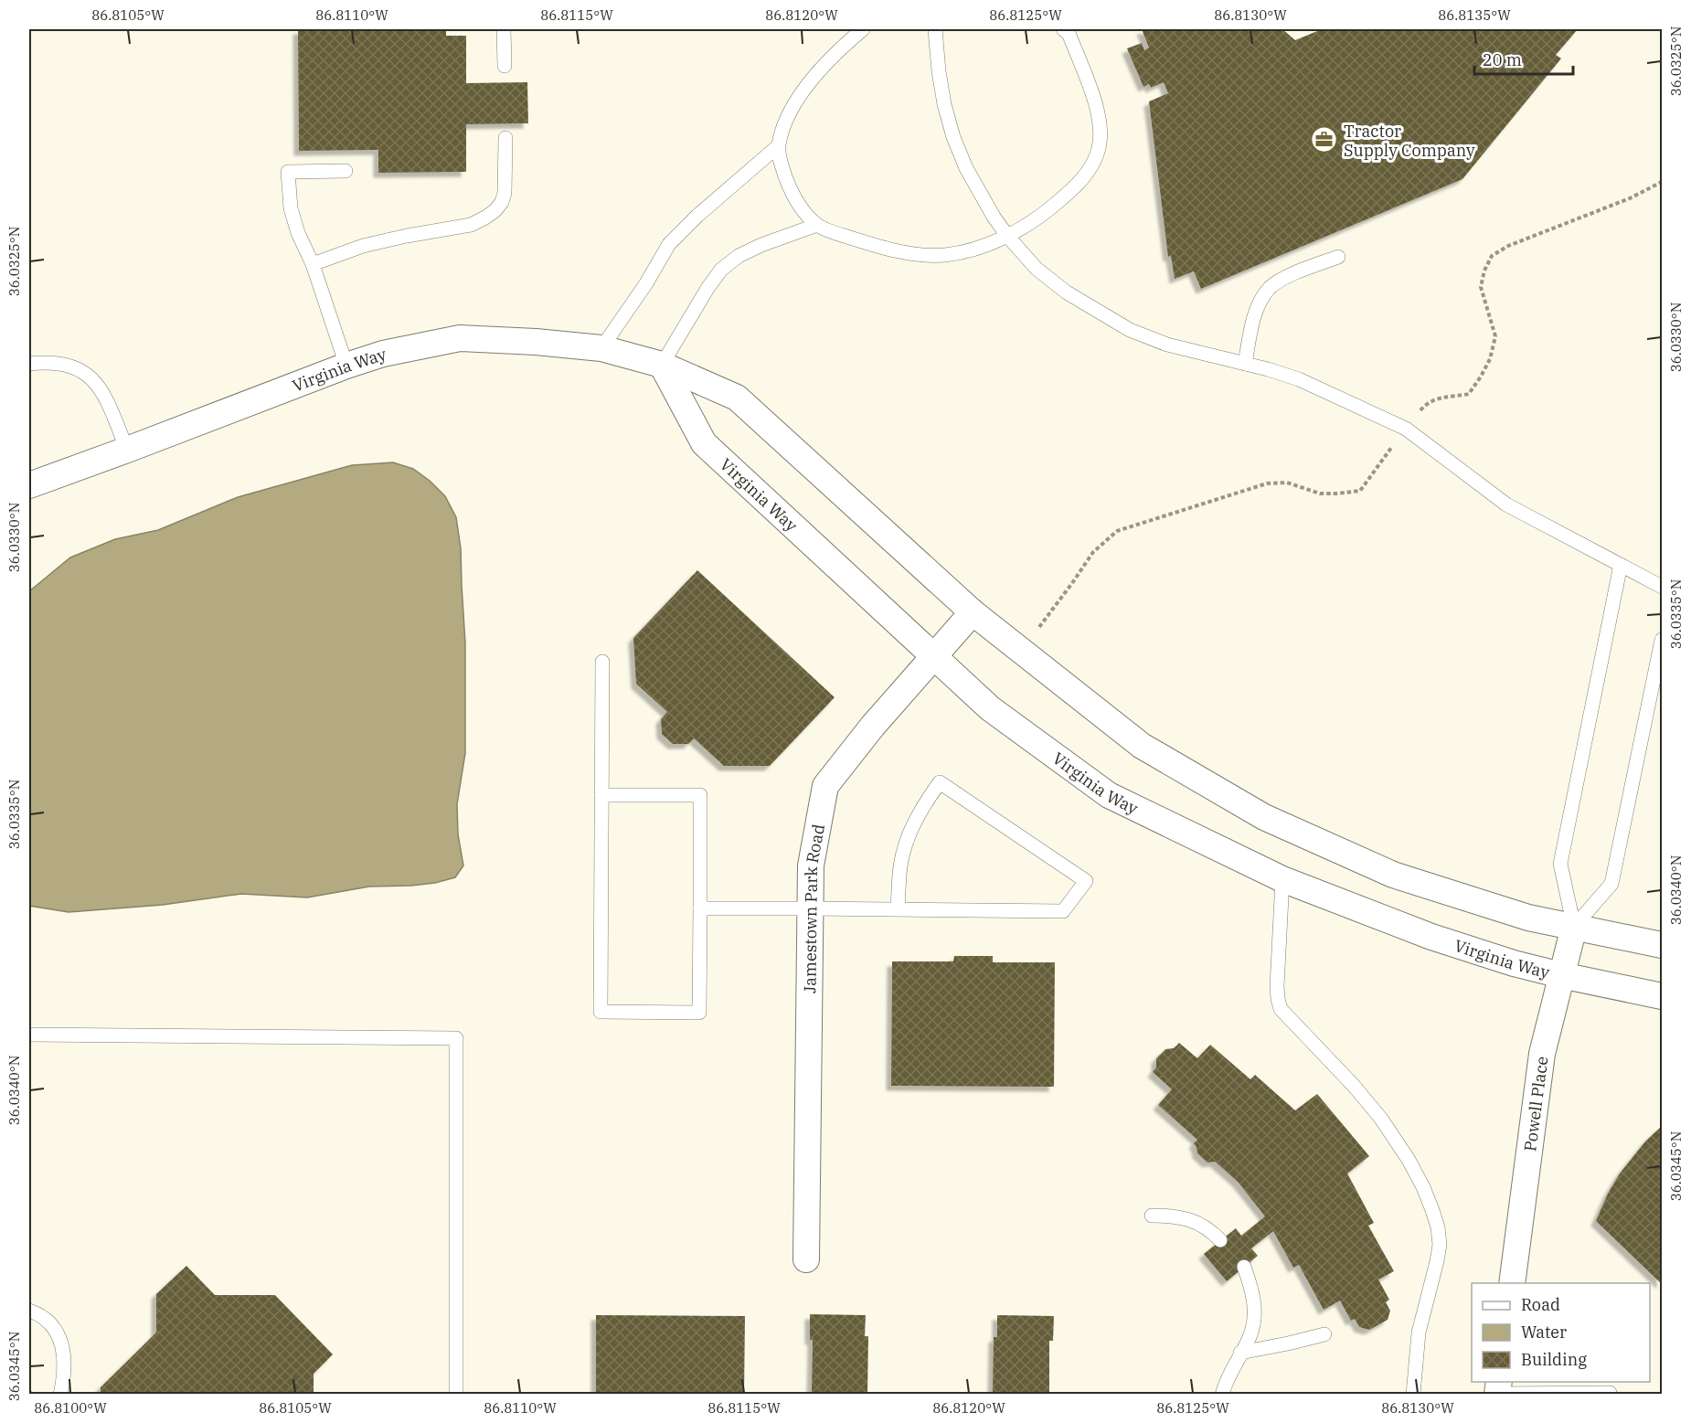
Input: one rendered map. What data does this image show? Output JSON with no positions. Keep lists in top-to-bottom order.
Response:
{
  "streets": {
    "street": ["Virginia Way", "Jamestown Park Road", "Powell Place"]
  },
  "crossings": [
    ["Virginia Way", "Jamestown Park Road"],
    ["Virginia Way", "Powell Place"]
  ],
  "places": {
    "office": ["Tractor Supply Company"]
  },
  "legend": ["Road", "Water", "Building"],
  "scale_bar": "20 m",
  "coordinates": [
    "86.8105°W",
    "86.8110°W",
    "86.8115°W",
    "86.8120°W",
    "86.8125°W",
    "86.8130°W",
    "86.8135°W",
    "36.0325°N",
    "36.0330°N",
    "36.0335°N",
    "36.0340°N",
    "36.0345°N",
    "86.8100°W"
  ]
}
